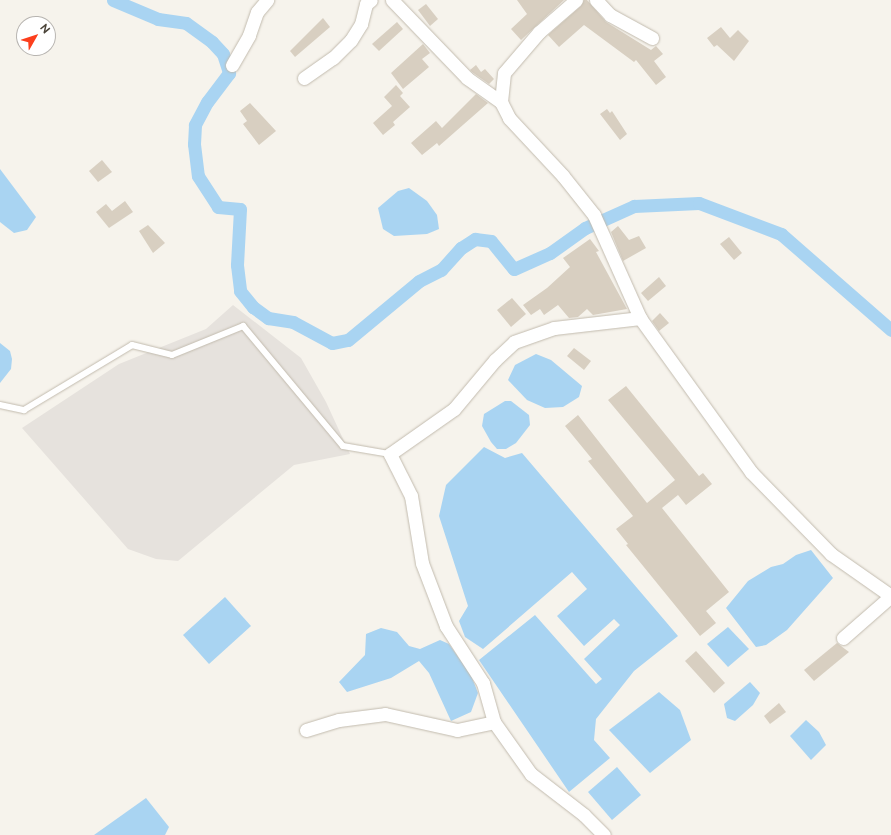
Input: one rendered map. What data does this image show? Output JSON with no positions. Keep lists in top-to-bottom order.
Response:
{
  "north": "top right"
}
